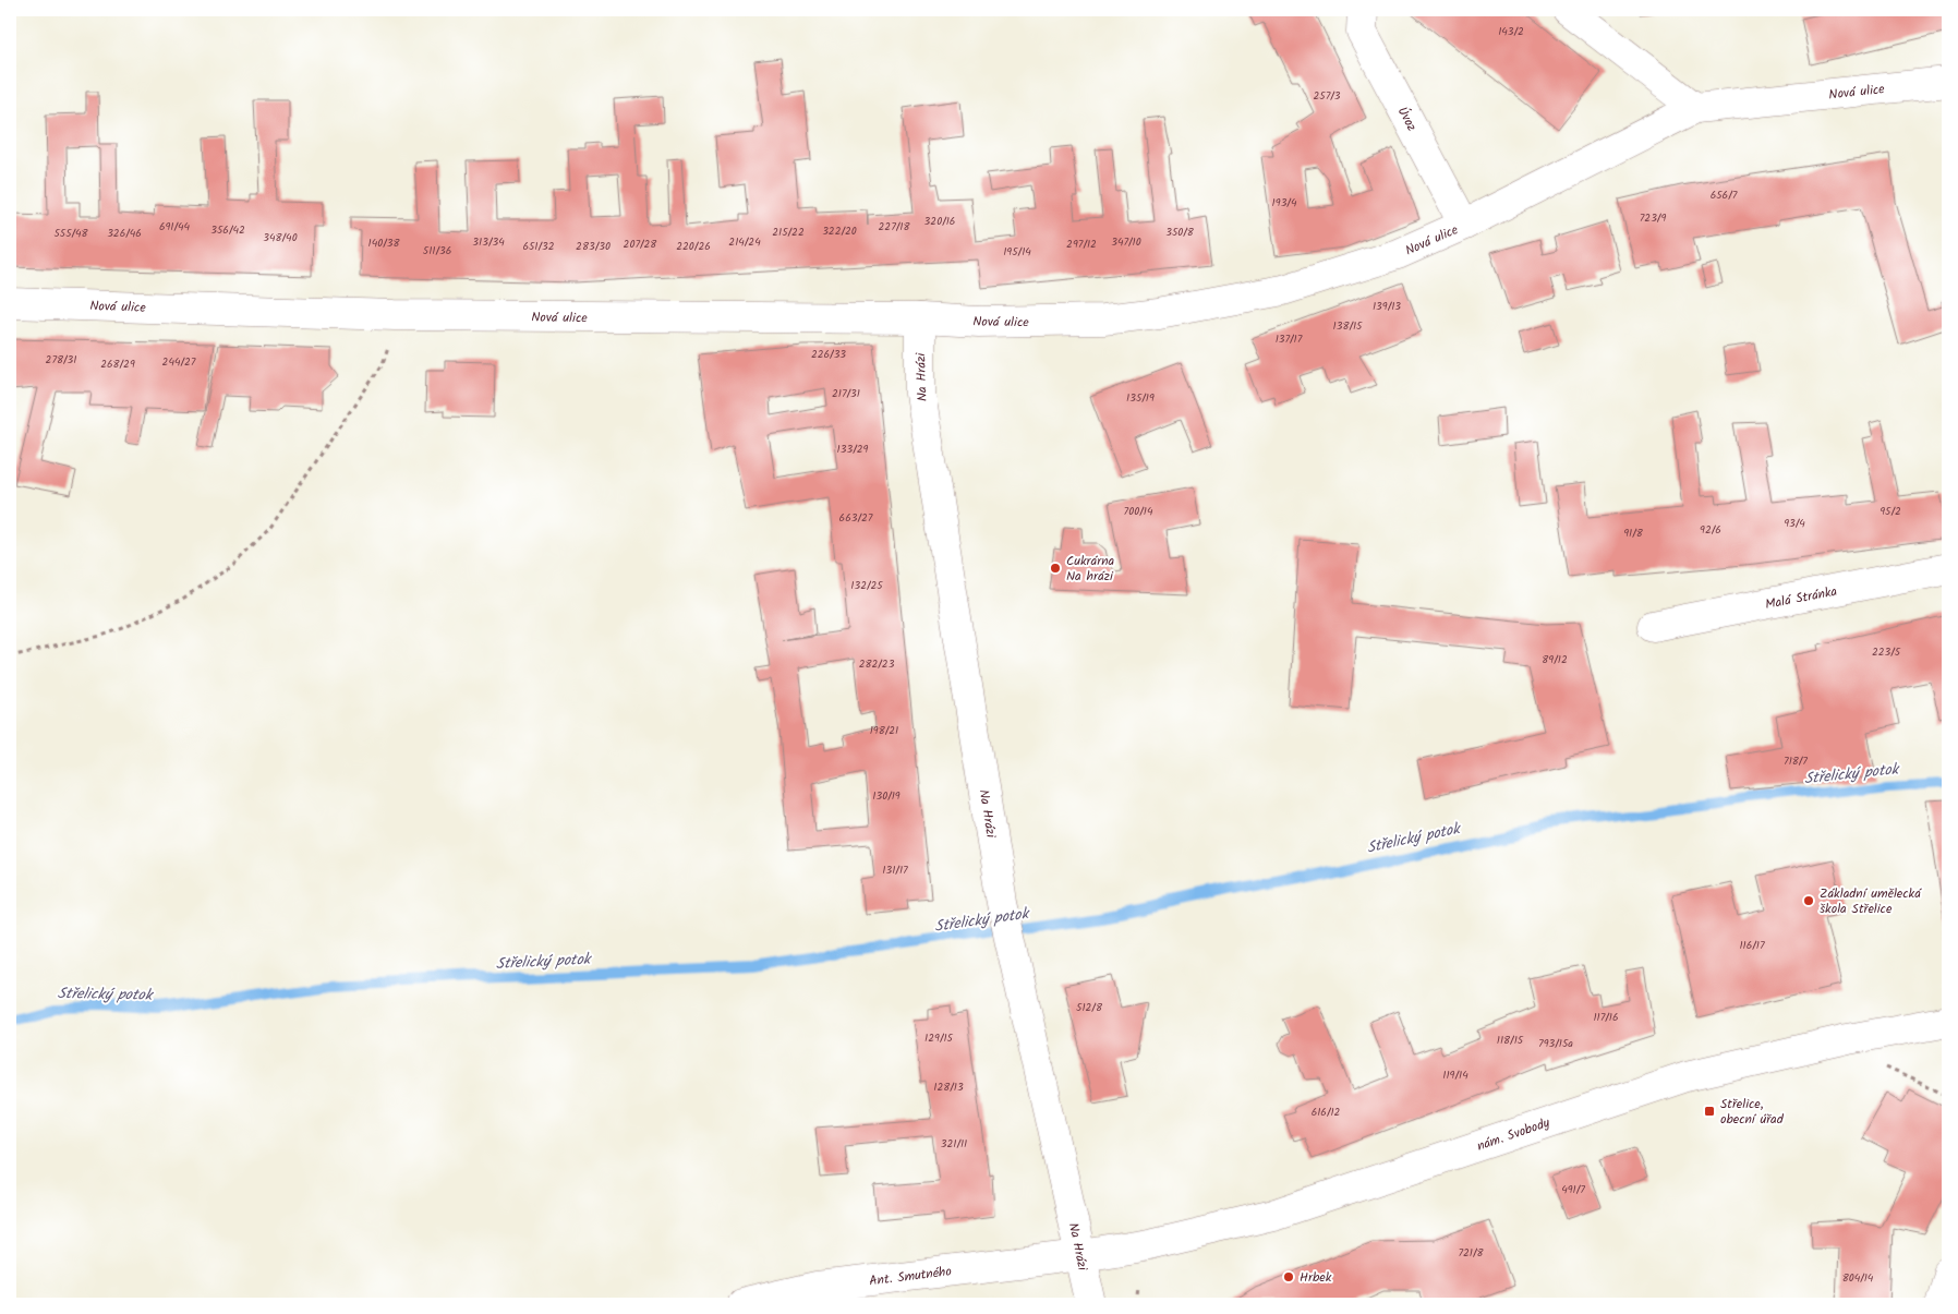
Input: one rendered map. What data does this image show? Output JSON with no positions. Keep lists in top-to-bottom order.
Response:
{
  "streets": {
    "street": [
      "Nová ulice",
      "Úvoz",
      "Na Hrázi",
      "Malá Stránka",
      "nám. Svobody",
      "Ant. Smutného"
    ]
  },
  "crossings": [
    ["Nová ulice", "Úvoz"],
    ["Nová ulice", "Na Hrázi"],
    ["Na Hrázi", "nám. Svobody"],
    ["Na Hrázi", "Ant. Smutného"],
    ["nám. Svobody", "Ant. Smutného"]
  ],
  "water": ["Střelický potok"],
  "places": {
    "other": ["Cukrárna Na hrázi", "Základní umělecká škola Střelice", "Hrbek"],
    "transit": ["Střelice, obecní úřad"]
  },
  "house_numbers": [
    "143/2",
    "257/3",
    "656/7",
    "193/4",
    "723/9",
    "320/16",
    "691/44",
    "227/18",
    "356/42",
    "322/20",
    "215/22",
    "350/8",
    "555/48",
    "326/46",
    "348/40",
    "313/34",
    "214/24",
    "347/10",
    "140/38",
    "207/28",
    "297/12",
    "651/32",
    "283/30",
    "220/26",
    "511/36",
    "195/14",
    "139/13",
    "138/15",
    "137/17",
    "226/33",
    "278/31",
    "244/27",
    "268/29",
    "217/31",
    "135/19",
    "133/29",
    "700/14",
    "95/2",
    "663/27",
    "93/4",
    "92/6",
    "91/8",
    "132/25",
    "223/5",
    "89/12",
    "282/23",
    "198/21",
    "718/7",
    "130/19",
    "131/17",
    "116/17",
    "512/8",
    "117/16",
    "129/15",
    "118/15",
    "793/15a",
    "119/14",
    "128/13",
    "616/12",
    "321/11",
    "491/7",
    "721/8",
    "804/14"
  ]
}
